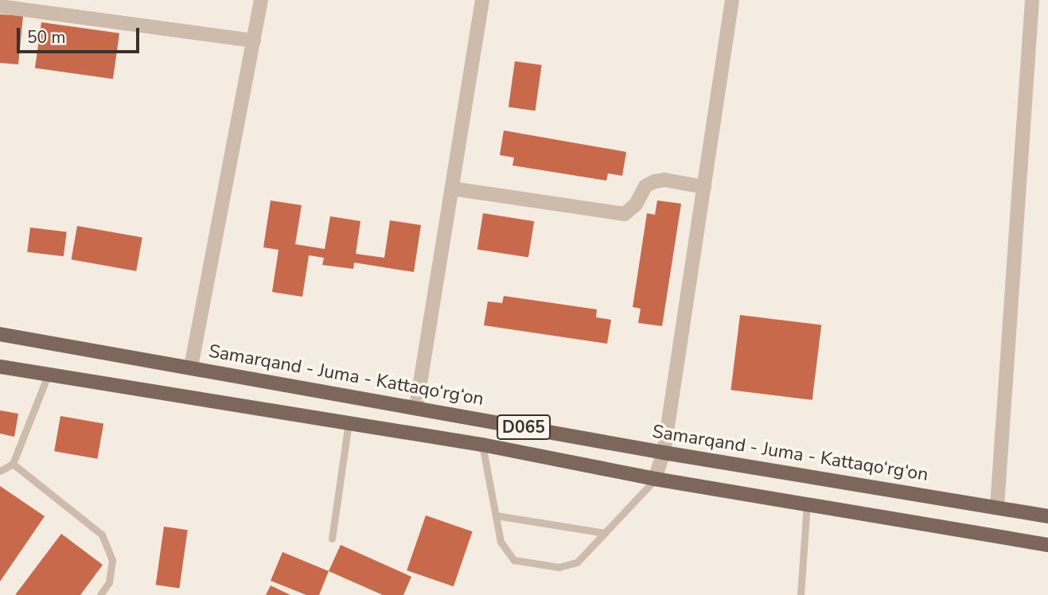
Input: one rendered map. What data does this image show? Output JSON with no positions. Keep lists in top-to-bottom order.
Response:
{
  "streets": {
    "main road": ["Samarqand - Juma - Kattaqo‘rg‘on", "D065"]
  },
  "scale_bar": "50 m"
}
